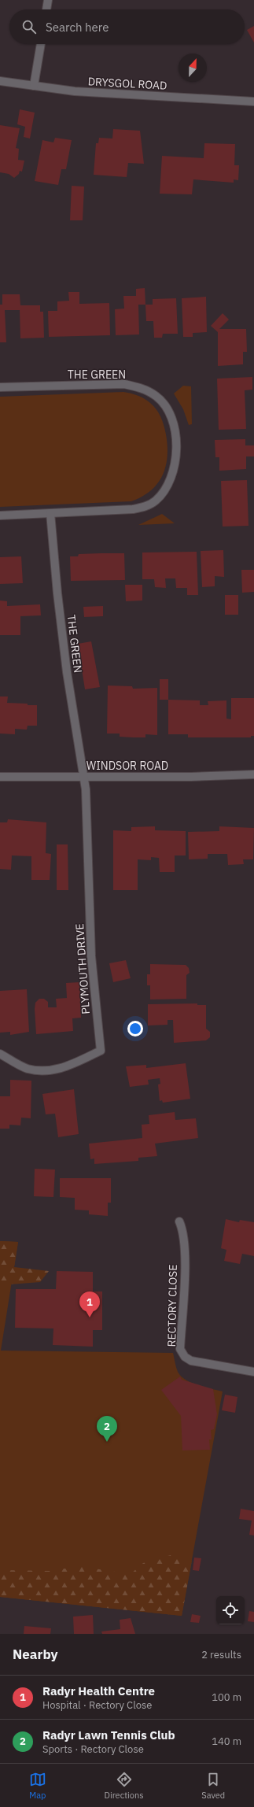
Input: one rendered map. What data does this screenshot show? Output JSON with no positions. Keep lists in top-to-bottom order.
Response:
{
  "streets": {
    "street": [
      "DRYSGOL ROAD",
      "THE GREEN",
      "WINDSOR ROAD",
      "PLYMOUTH DRIVE",
      "RECTORY CLOSE"
    ]
  },
  "crossings": [
    ["THE GREEN", "WINDSOR ROAD"],
    ["THE GREEN", "PLYMOUTH DRIVE"],
    ["WINDSOR ROAD", "PLYMOUTH DRIVE"]
  ],
  "north": "top",
  "page": {
    "search": "Search here",
    "pins": ["1", "2"],
    "heading": ["Nearby", "2 results"],
    "list": [
      {
        "mark": "1",
        "name": "Radyr Health Centre",
        "note": "Hospital · Rectory Close",
        "value": "100 m"
      },
      {
        "mark": "2",
        "name": "Radyr Lawn Tennis Club",
        "note": "Sports · Rectory Close",
        "value": "140 m"
      }
    ],
    "nav": ["Map", "Directions", "Saved"]
  }
}
